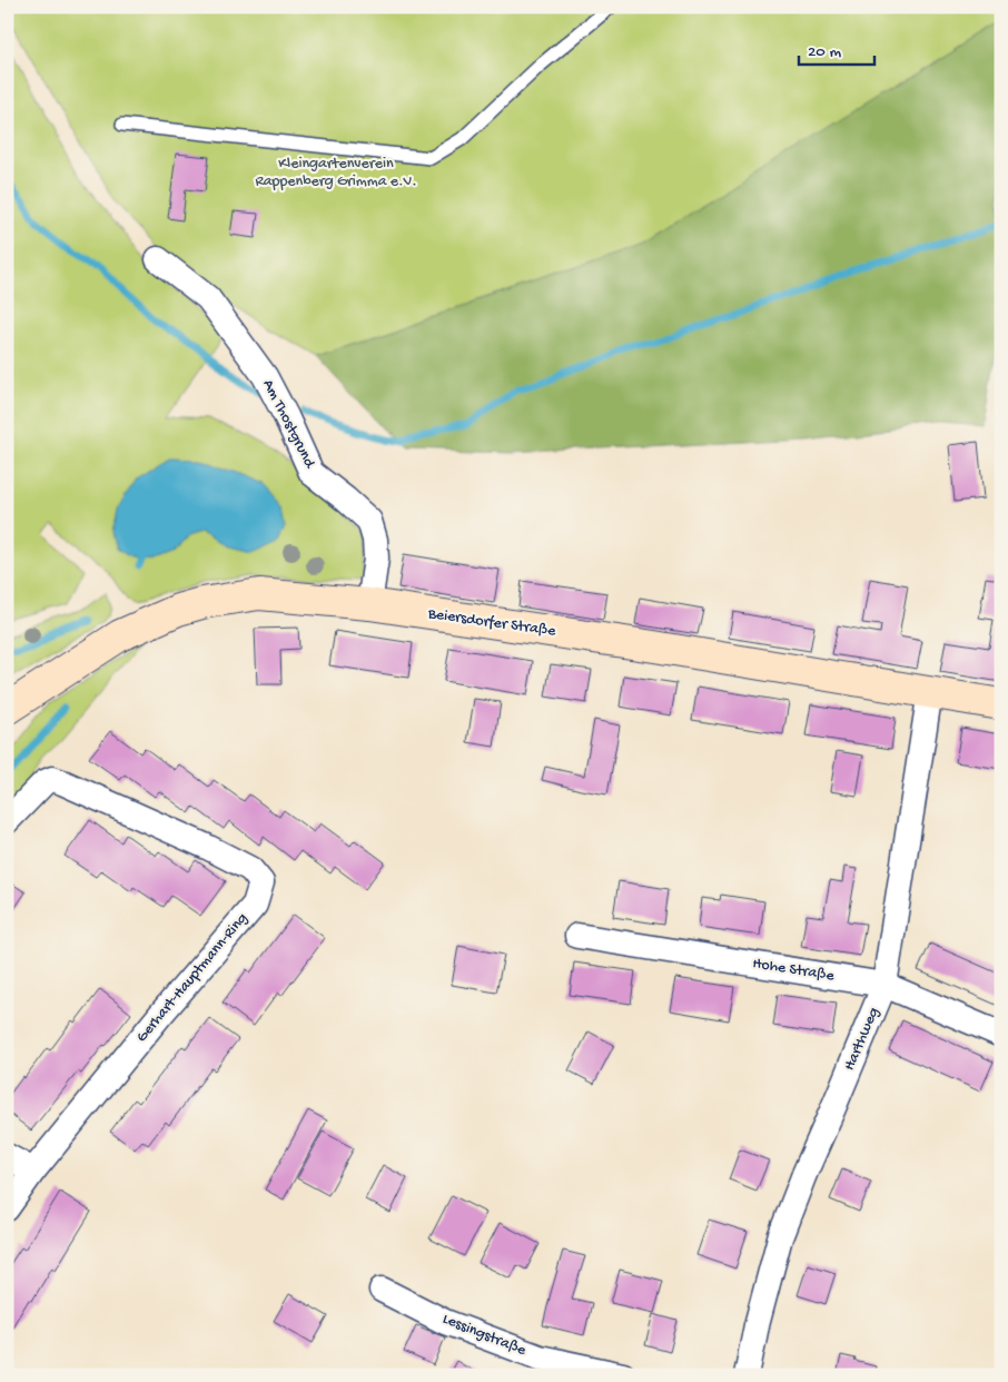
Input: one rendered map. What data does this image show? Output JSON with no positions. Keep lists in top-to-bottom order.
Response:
{
  "streets": {
    "street": [
      "Am Thostgrund",
      "Beiersdorfer Straße",
      "Hohe Straße",
      "Gerhart-Hauptmann-Ring",
      "Harthweg",
      "Lessingstraße"
    ]
  },
  "crossings": [
    ["Am Thostgrund", "Beiersdorfer Straße"],
    ["Beiersdorfer Straße", "Harthweg"],
    ["Hohe Straße", "Harthweg"]
  ],
  "parks": ["Kleingartenverein Rappenberg Grimma e.V."],
  "scale_bar": "20 m"
}
